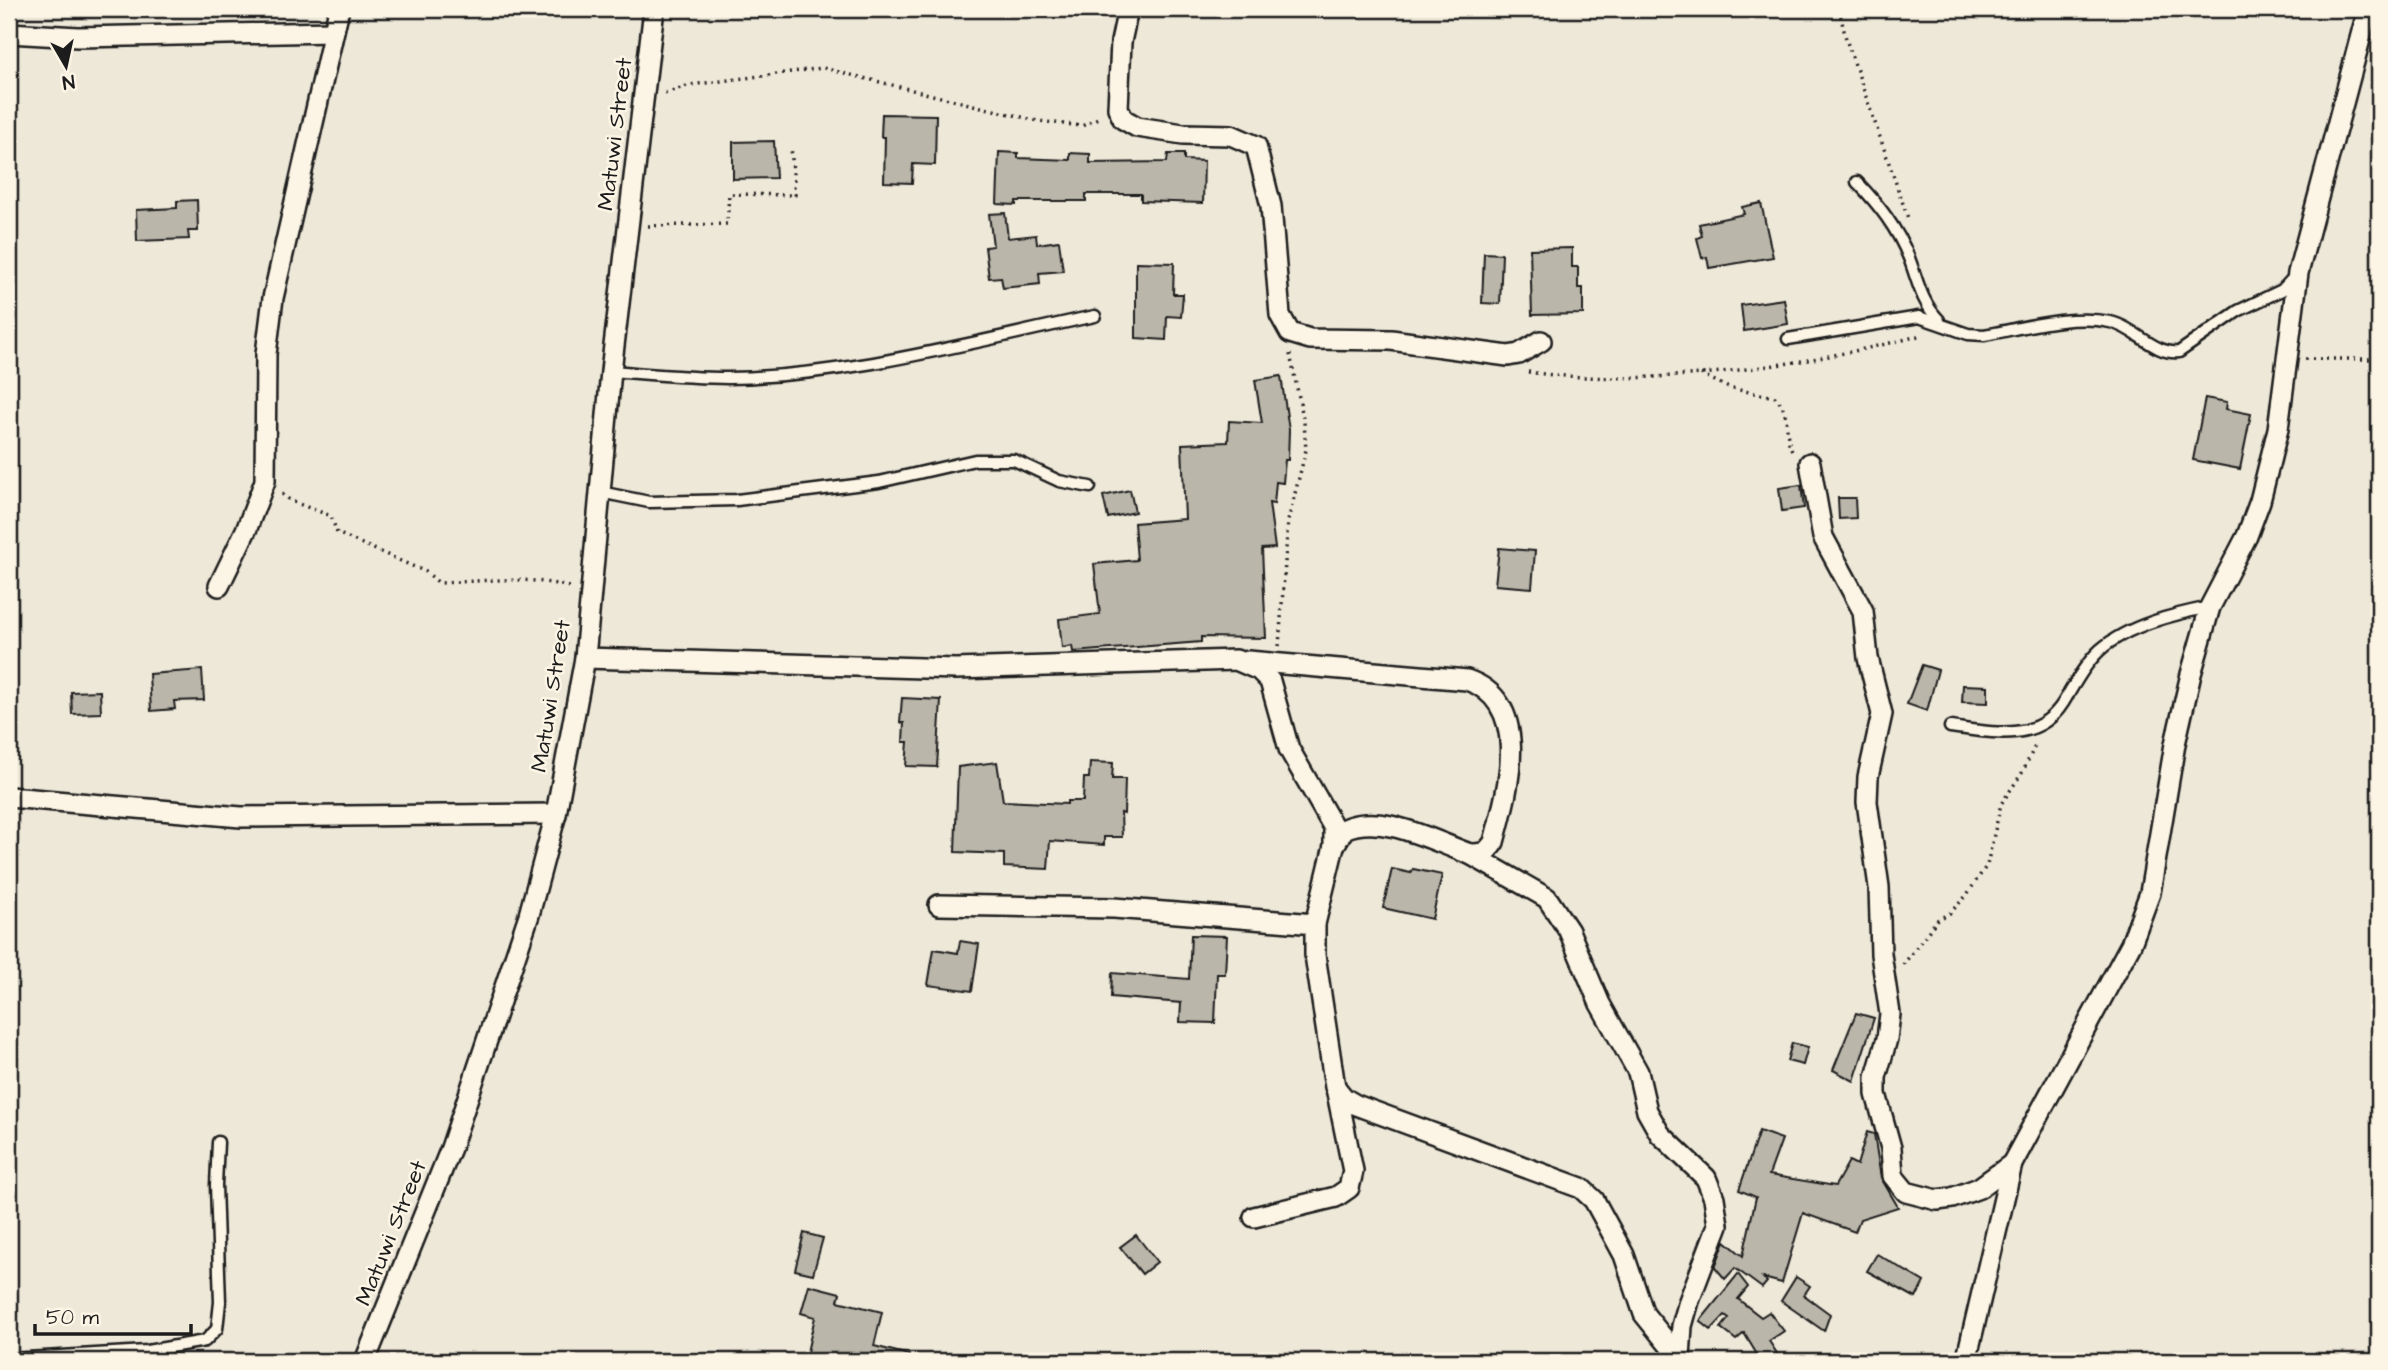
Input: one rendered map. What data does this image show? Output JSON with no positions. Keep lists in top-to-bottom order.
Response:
{
  "streets": {
    "street": ["Matuwi Street"]
  },
  "scale_bar": "50 m",
  "north": "bottom"
}
